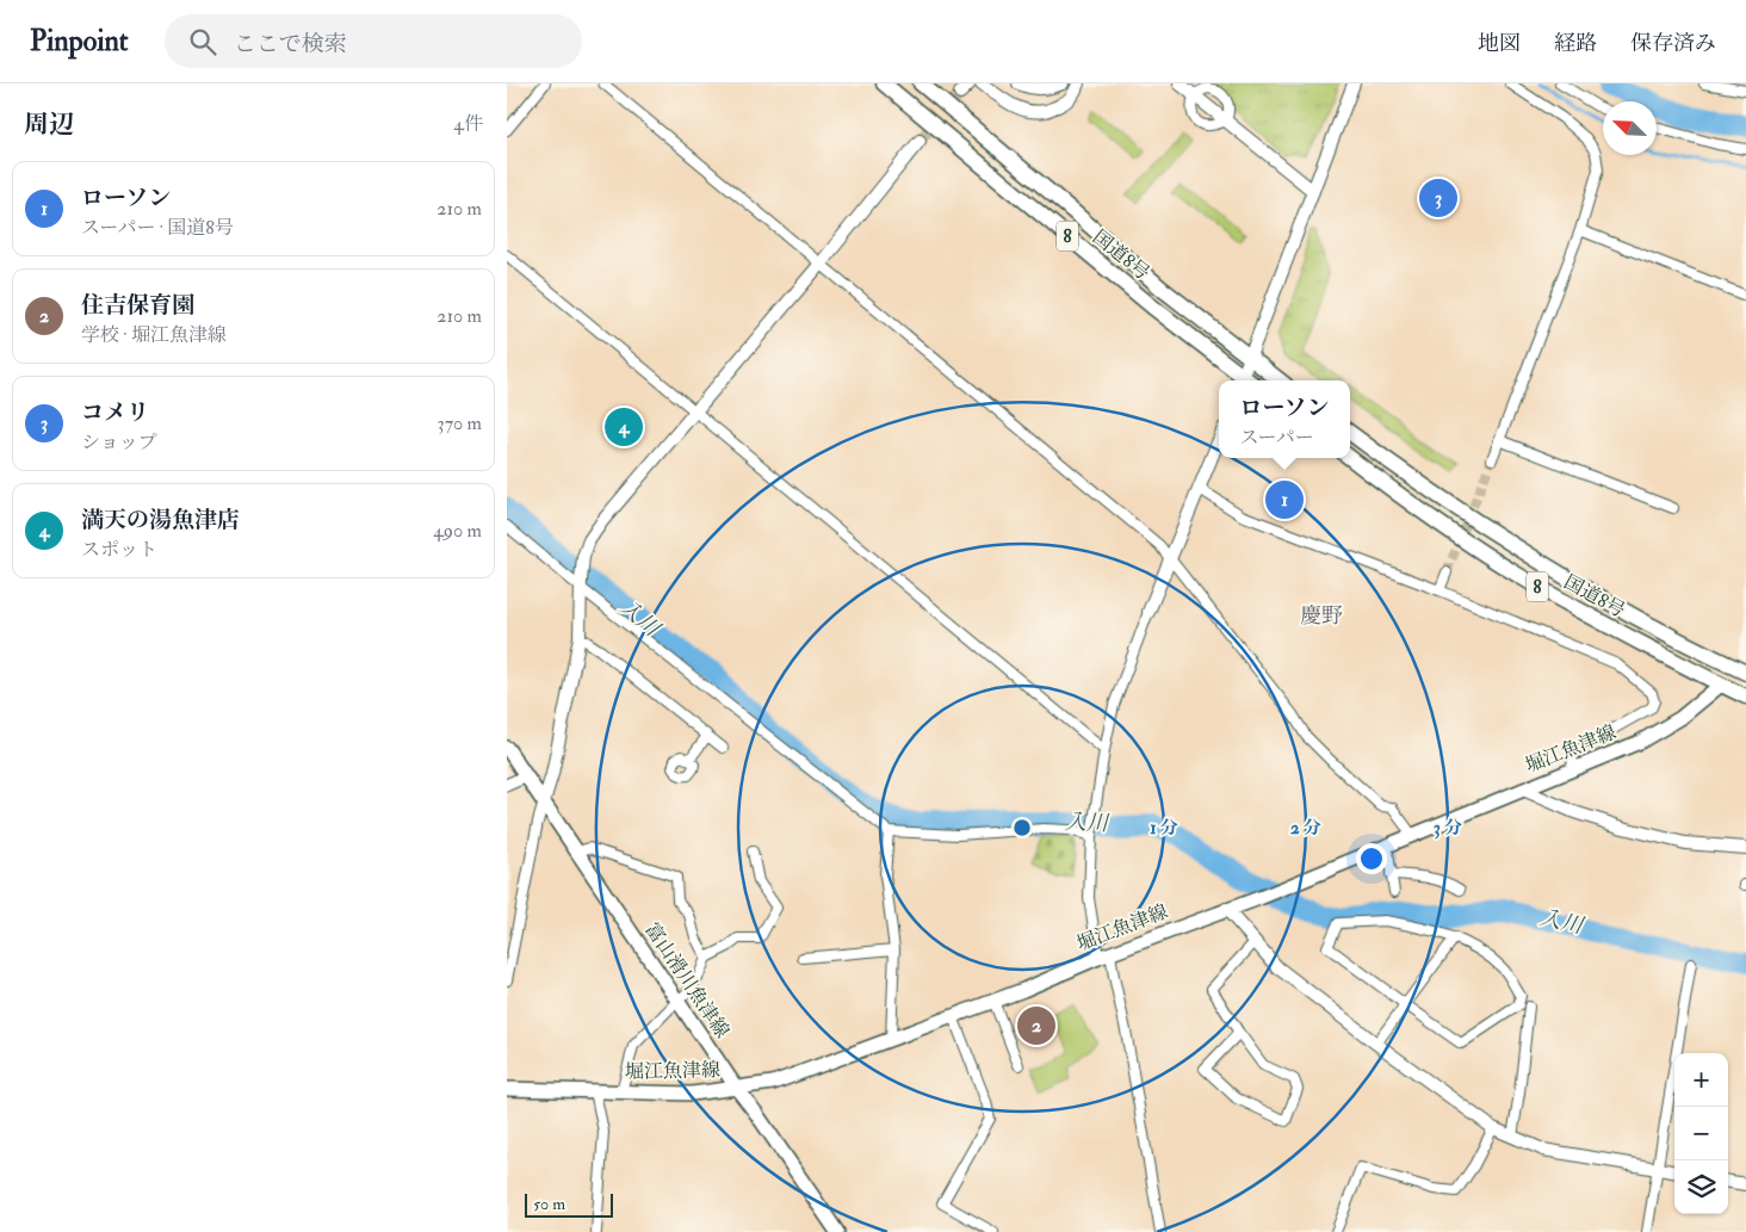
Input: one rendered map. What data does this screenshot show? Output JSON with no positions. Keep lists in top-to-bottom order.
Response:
{
  "streets": {
    "highway": ["8", "国道8号"],
    "main road": ["堀江魚津線", "富山滑川魚津線"]
  },
  "crossings": [
    ["国道8号", "堀江魚津線"],
    ["堀江魚津線", "富山滑川魚津線"]
  ],
  "districts": ["慶野"],
  "water": ["入川"],
  "scale_bar": "50 m",
  "north": "top left",
  "page": {
    "header": "Pinpoint",
    "search": "ここで検索",
    "nav": ["地図", "経路", "保存済み"],
    "heading": ["周辺", "4件"],
    "list": [
      {
        "mark": "1",
        "name": "ローソン",
        "note": "スーパー · 国道8号",
        "value": "210 m"
      },
      {
        "mark": "2",
        "name": "住吉保育園",
        "note": "学校 · 堀江魚津線",
        "value": "210 m"
      },
      {
        "mark": "3",
        "name": "コメリ",
        "note": "ショップ",
        "value": "370 m"
      },
      {
        "mark": "4",
        "name": "満天の湯魚津店",
        "note": "スポット",
        "value": "490 m"
      }
    ],
    "pins": [
      "3",
      "4",
      "1",
      "2"
    ],
    "popup": ["ローソン", "スーパー"],
    "map_buttons": ["+", "−"],
    "scale": "50 m"
  },
  "rings": ["1 分", "2 分", "3 分"]
}
